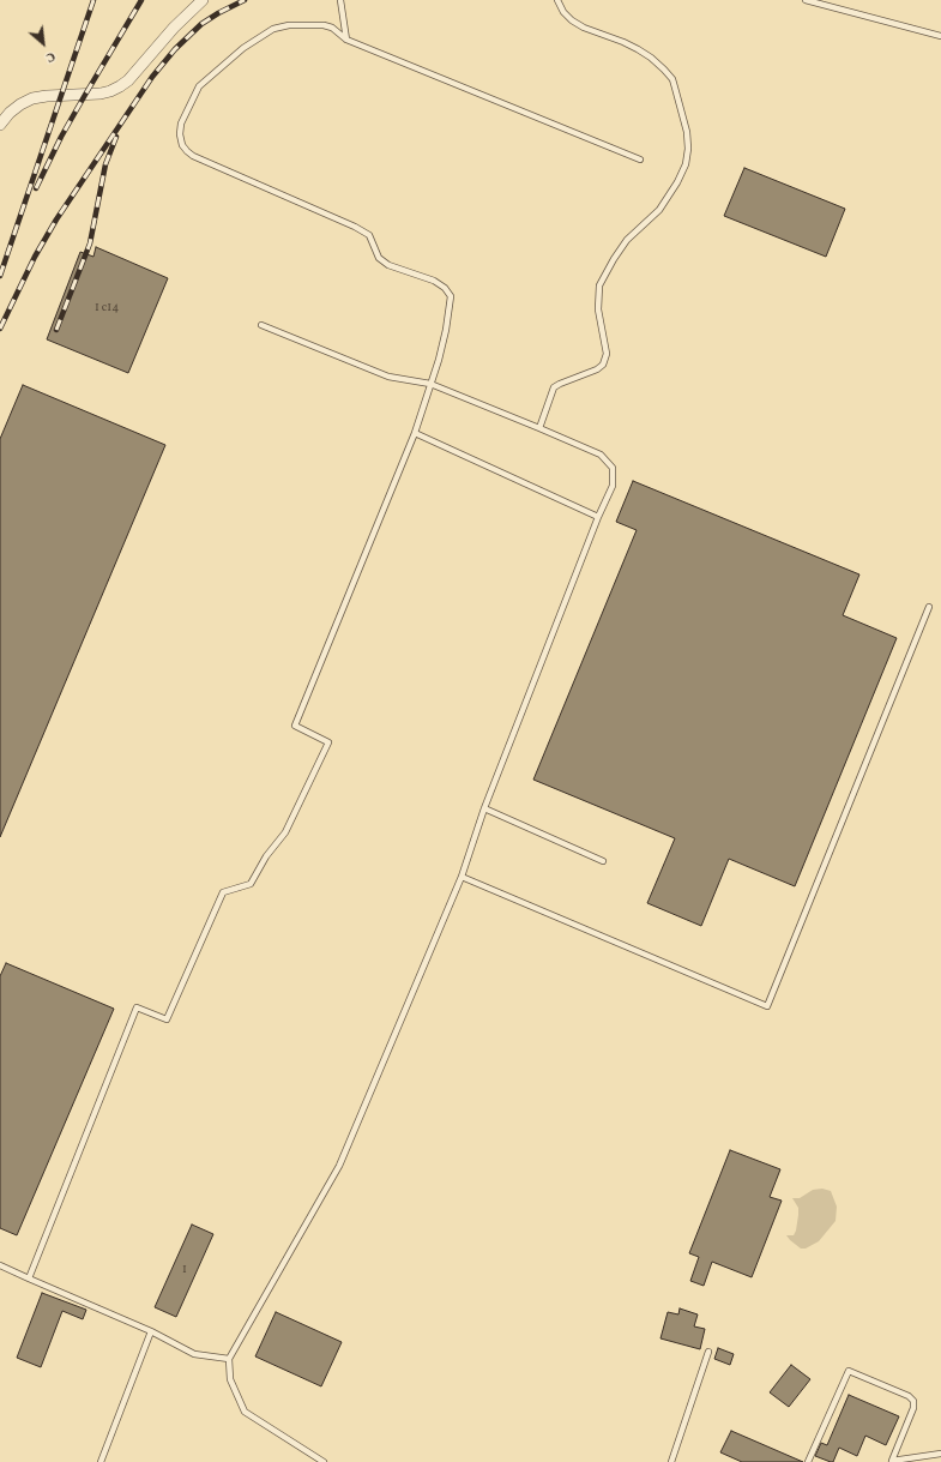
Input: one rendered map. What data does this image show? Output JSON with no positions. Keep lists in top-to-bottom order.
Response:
{
  "house_numbers": ["1 с14", "1"],
  "north": "bottom right"
}
